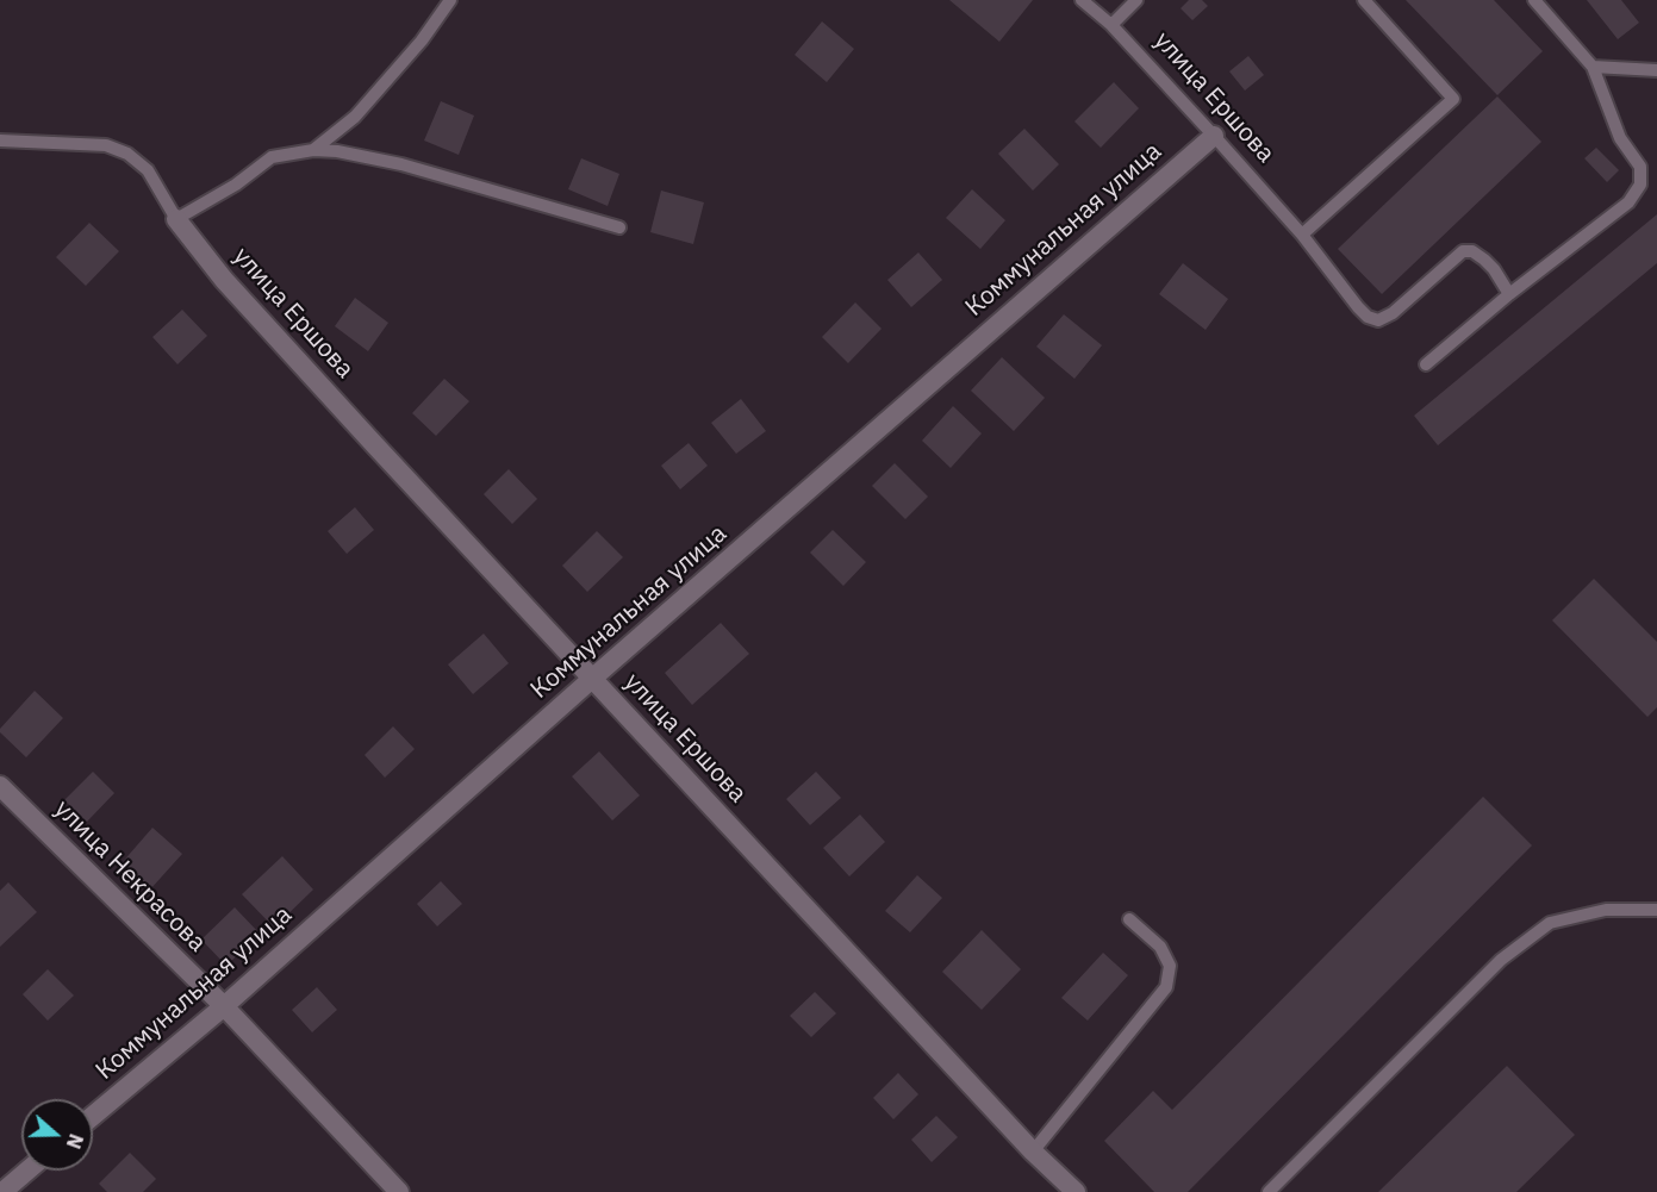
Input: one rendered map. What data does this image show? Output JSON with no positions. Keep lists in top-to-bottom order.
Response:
{
  "streets": {
    "street": ["улица Ершова", "Коммунальная улица", "улица Некрасова"]
  },
  "crossings": [
    ["улица Ершова", "Коммунальная улица"],
    ["Коммунальная улица", "улица Некрасова"]
  ],
  "north": "right"
}
